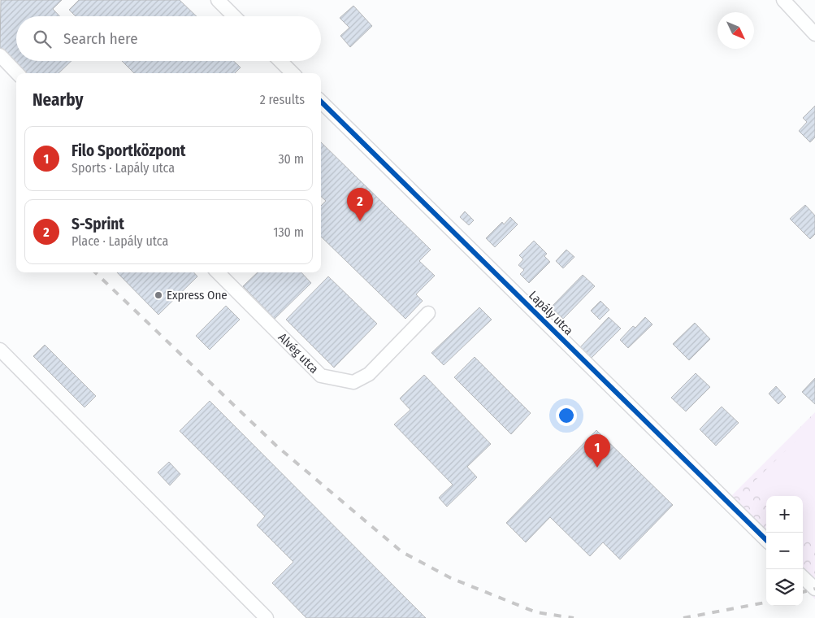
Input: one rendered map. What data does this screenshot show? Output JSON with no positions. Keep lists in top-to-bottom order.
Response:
{
  "streets": {
    "street": ["Lapály utca", "Alvég utca"]
  },
  "places": ["Express One"],
  "north": "bottom right",
  "page": {
    "search": "Search here",
    "heading": ["Nearby", "2 results"],
    "list": [
      {
        "mark": "1",
        "name": "Filo Sportközpont",
        "note": "Sports · Lapály utca",
        "value": "30 m"
      },
      {
        "mark": "2",
        "name": "S-Sprint",
        "note": "Place · Lapály utca",
        "value": "130 m"
      }
    ],
    "pins": ["2", "1"],
    "map_buttons": ["+", "−"]
  }
}
